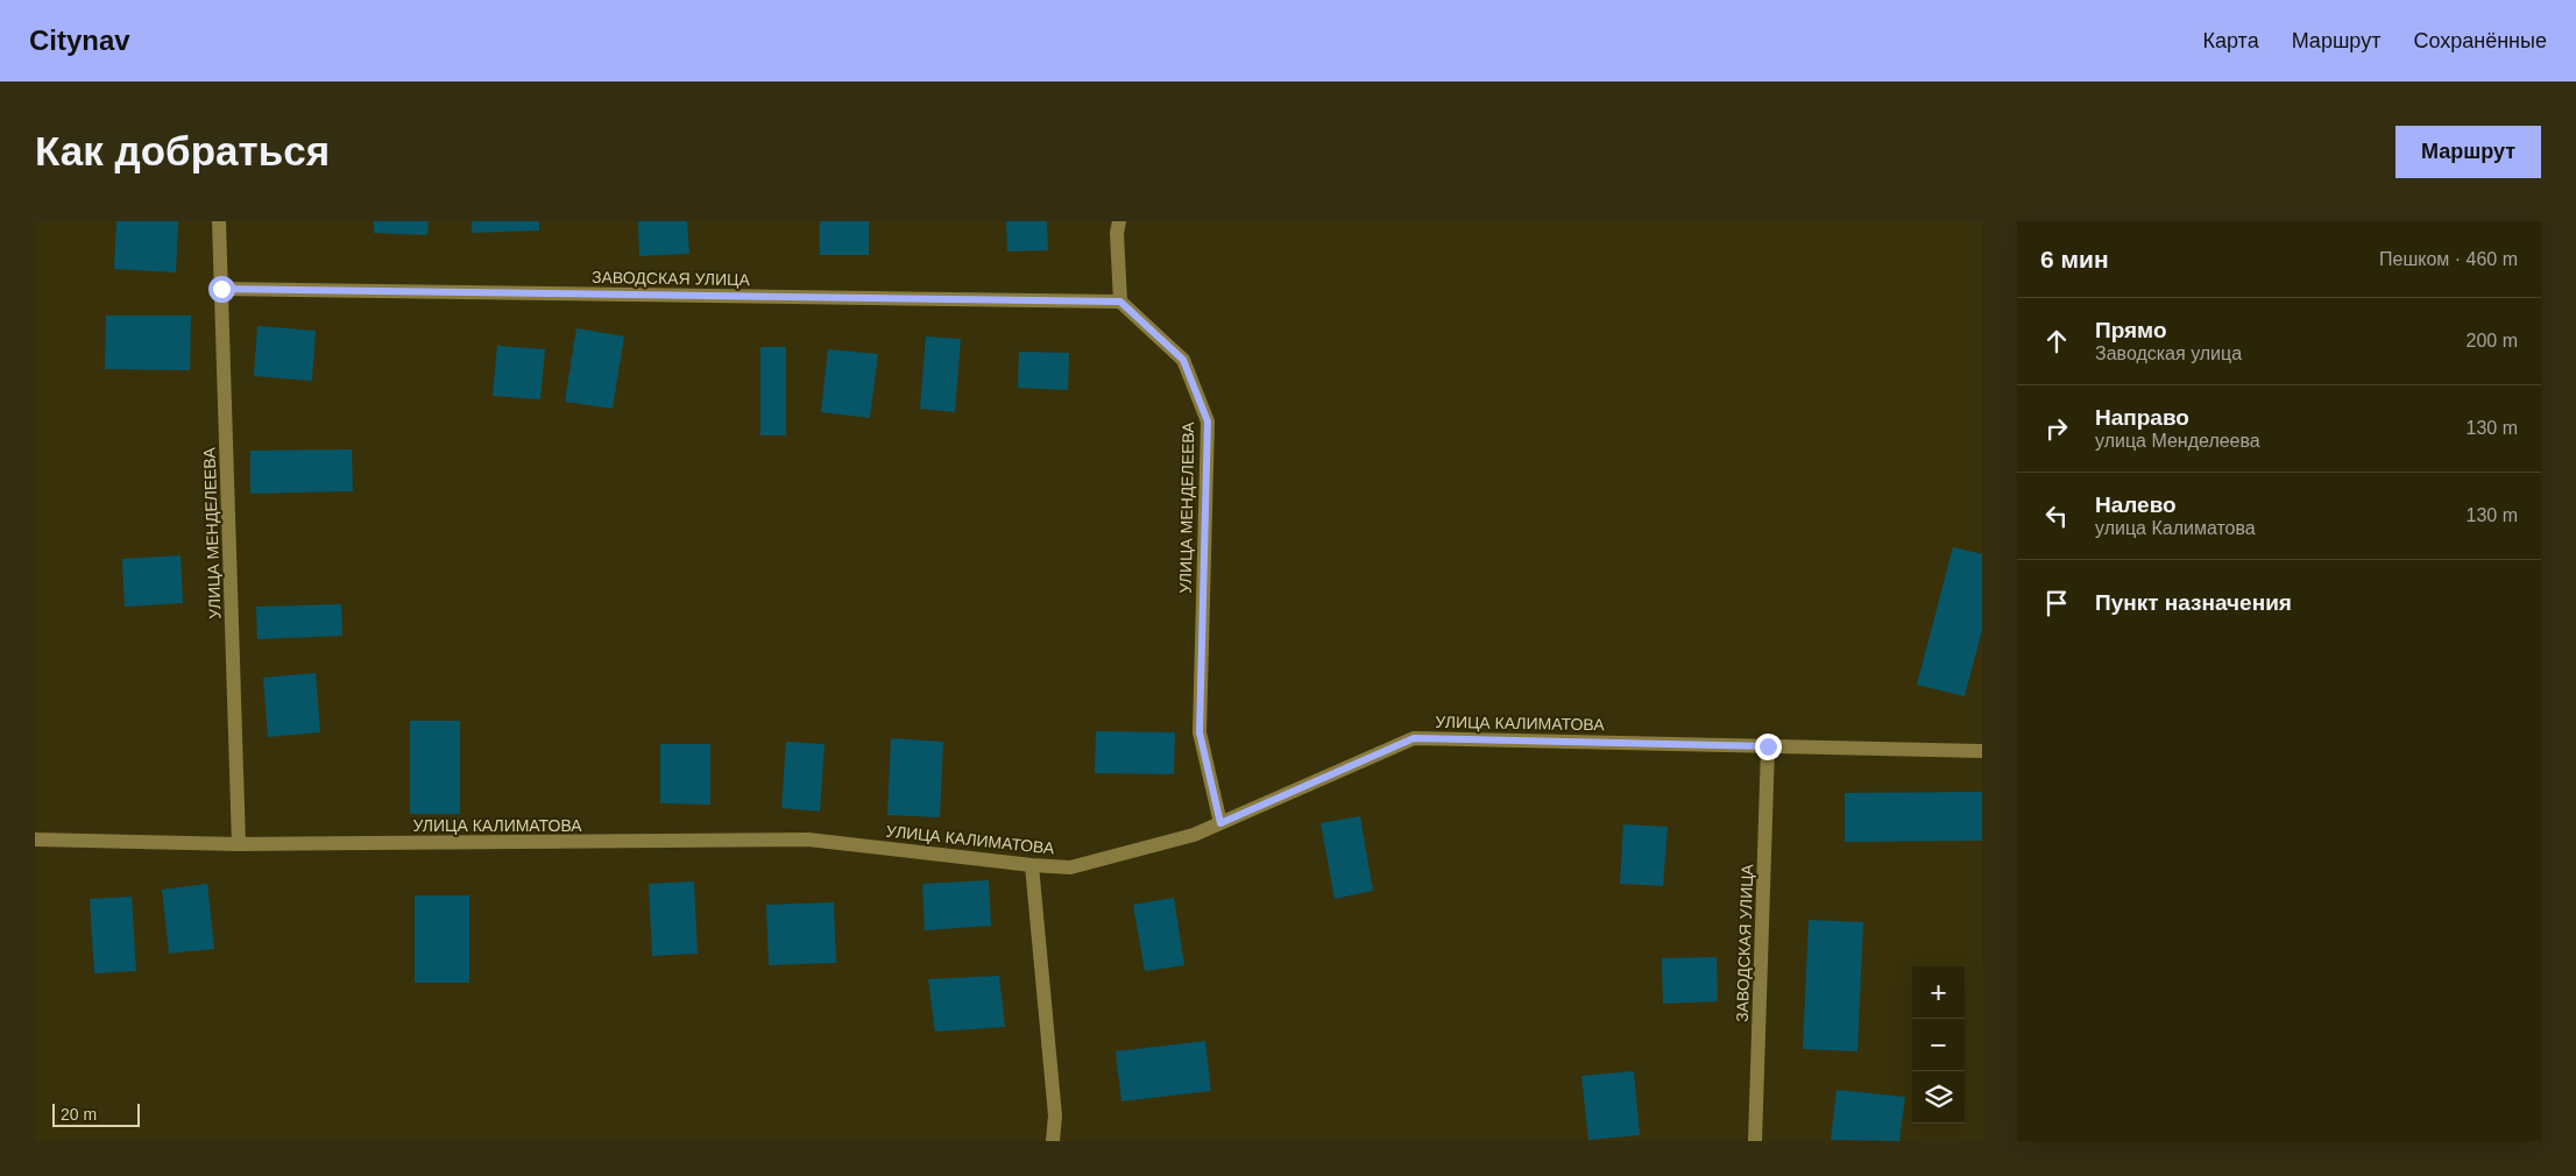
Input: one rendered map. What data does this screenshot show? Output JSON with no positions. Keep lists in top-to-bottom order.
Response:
{
  "streets": {
    "street": ["ЗАВОДСКАЯ УЛИЦА", "УЛИЦА МЕНДЕЛЕЕВА", "УЛИЦА КАЛИМАТОВА"]
  },
  "crossings": [
    ["ЗАВОДСКАЯ УЛИЦА", "УЛИЦА МЕНДЕЛЕЕВА"],
    ["ЗАВОДСКАЯ УЛИЦА", "УЛИЦА КАЛИМАТОВА"],
    ["УЛИЦА МЕНДЕЛЕЕВА", "УЛИЦА КАЛИМАТОВА"]
  ],
  "scale_bar": "20 m",
  "page": {
    "header": "Citynav",
    "nav": ["Карта", "Маршрут", "Сохранённые"],
    "buttons": "Маршрут",
    "title": "Как добраться",
    "heading": ["6 мин", "Пешком · 460 m"],
    "list": [
      ["Прямо", "Заводская улица", "200 m"],
      ["Направо", "улица Менделеева", "130 m"],
      ["Налево", "улица Калиматова", "130 m"],
      "Пункт назначения"
    ],
    "map_buttons": ["+", "−"],
    "scale": "20 m"
  }
}
